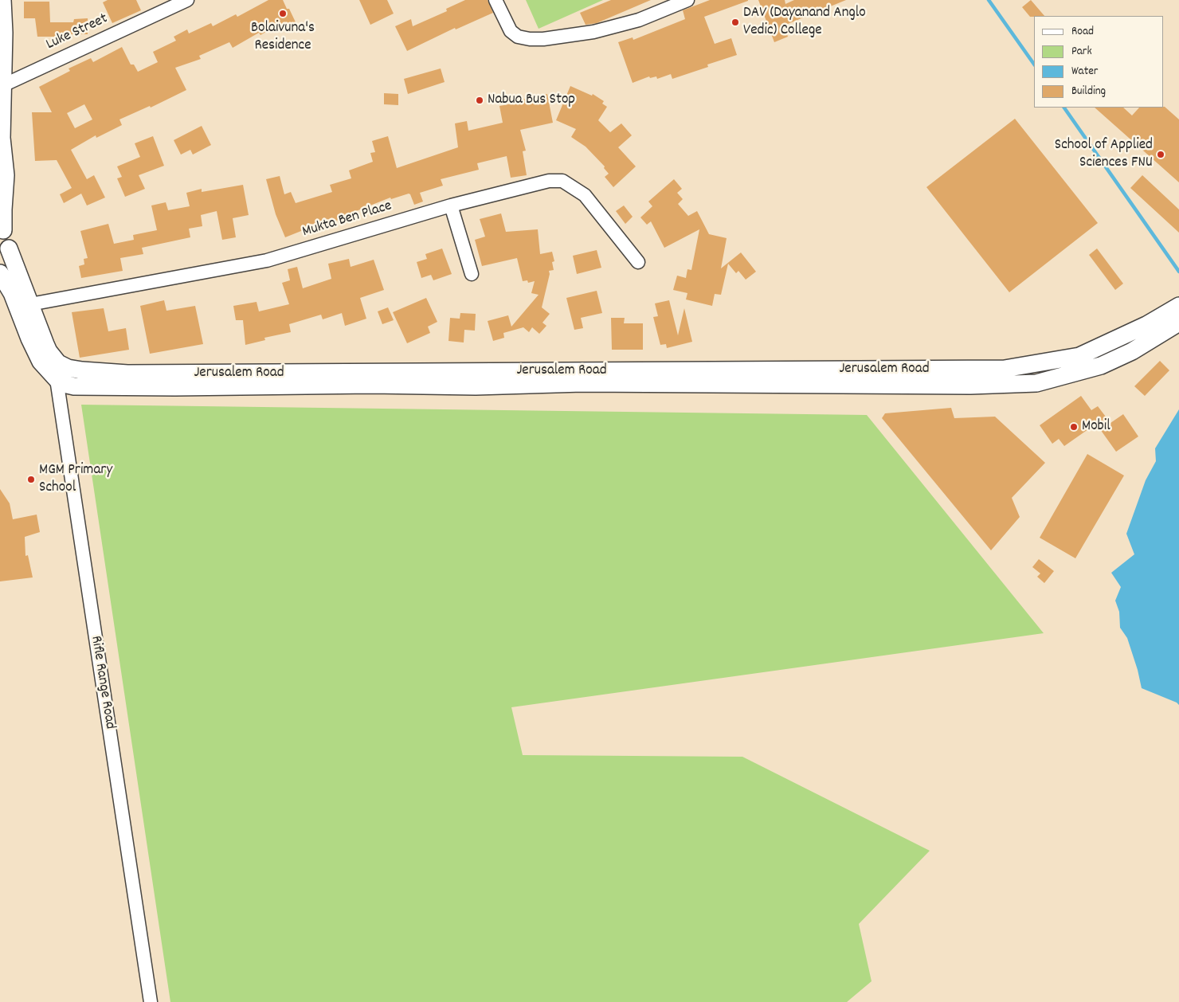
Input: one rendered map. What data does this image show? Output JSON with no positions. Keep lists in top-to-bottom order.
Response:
{
  "streets": {
    "main road": ["Jerusalem Road"],
    "street": ["Luke Street", "Mukta Ben Place", "Rifle Range Road"]
  },
  "crossings": [
    ["Jerusalem Road", "Rifle Range Road"]
  ],
  "places": [
    "Bolaivuna's Residence",
    "DAV (Dayanand Anglo Vedic) College",
    "Nabua Bus Stop",
    "School of Applied Sciences FNU",
    "Mobil",
    "MGM Primary School"
  ],
  "legend": [
    "Road",
    "Park",
    "Water",
    "Building"
  ]
}
